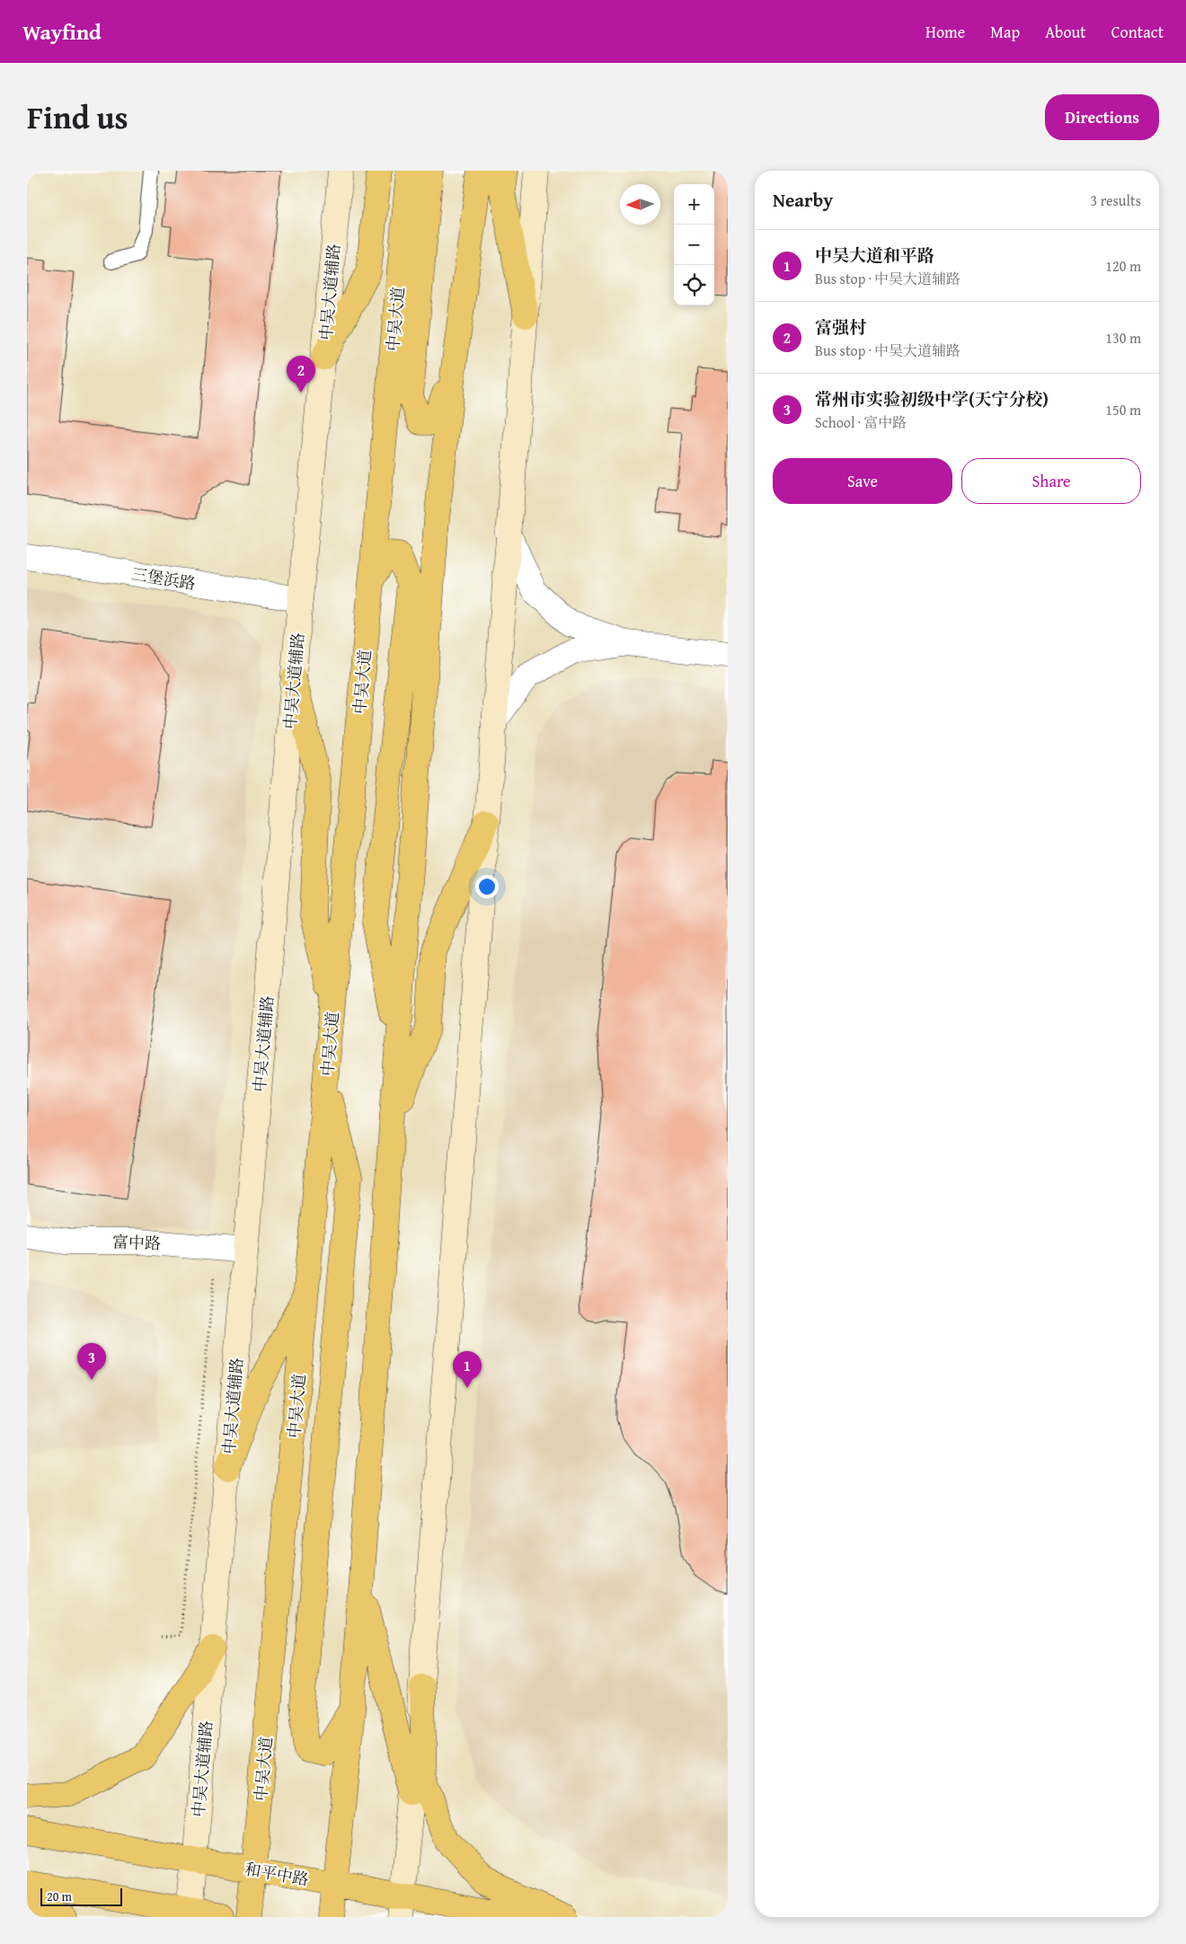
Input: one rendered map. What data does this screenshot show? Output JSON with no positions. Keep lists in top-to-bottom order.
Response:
{
  "streets": {
    "main road": ["中吴大道辅路", "中吴大道", "和平中路"],
    "street": ["三堡浜路", "富中路"]
  },
  "crossings": [
    ["中吴大道辅路", "三堡浜路"],
    ["中吴大道辅路", "富中路"],
    ["中吴大道辅路", "和平中路"],
    ["中吴大道", "和平中路"]
  ],
  "scale_bar": "20 m",
  "north": "left",
  "page": {
    "header": "Wayfind",
    "nav": [
      "Home",
      "Map",
      "About",
      "Contact"
    ],
    "title": "Find us",
    "buttons": [
      "Directions",
      ["Save", "Share"]
    ],
    "heading": ["Nearby", "3 results"],
    "map_buttons": ["+", "−"],
    "list": [
      {
        "mark": "1",
        "name": "中吴大道和平路",
        "note": "Bus stop · 中吴大道辅路",
        "value": "120 m"
      },
      {
        "mark": "2",
        "name": "富强村",
        "note": "Bus stop · 中吴大道辅路",
        "value": "130 m"
      },
      {
        "mark": "3",
        "name": "常州市实验初级中学(天宁分校)",
        "note": "School · 富中路",
        "value": "150 m"
      }
    ],
    "pins": ["2", "3", "1"],
    "scale": "20 m"
  }
}
